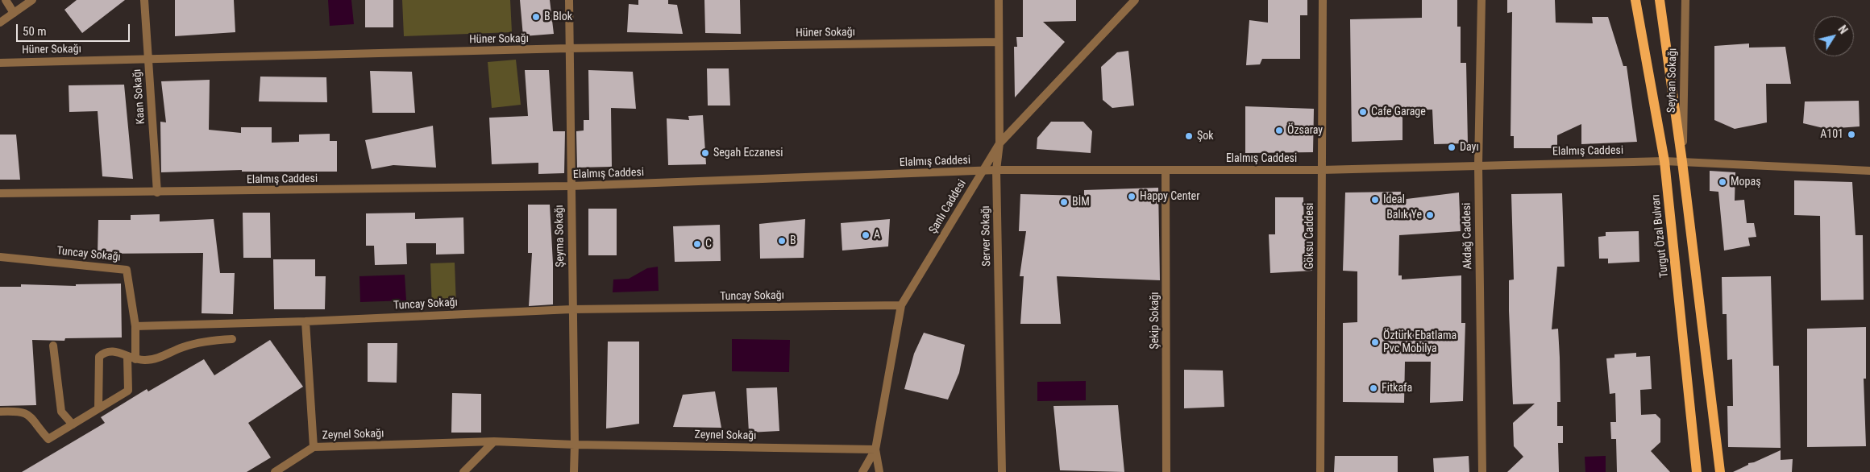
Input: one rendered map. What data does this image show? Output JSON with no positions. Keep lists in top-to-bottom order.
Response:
{
  "streets": {
    "main road": ["Turgut Özal Bulvarı"],
    "street": [
      "Hüner Sokağı",
      "Seyhan Sokağı",
      "Kaan Sokağı",
      "Elalmış Caddesi",
      "Şanlı Caddesi",
      "Şeyma Sokağı",
      "Server Sokağı",
      "Göksu Caddesi",
      "Akdağ Caddesi",
      "Tuncay Sokağı",
      "Şekip Sokağı",
      "Zeynel Sokağı"
    ]
  },
  "crossings": [
    ["Hüner Sokağı", "Kaan Sokağı"],
    ["Hüner Sokağı", "Şeyma Sokağı"],
    ["Hüner Sokağı", "Server Sokağı"],
    ["Seyhan Sokağı", "Elalmış Caddesi"],
    ["Kaan Sokağı", "Elalmış Caddesi"],
    ["Elalmış Caddesi", "Şanlı Caddesi"],
    ["Elalmış Caddesi", "Şeyma Sokağı"],
    ["Elalmış Caddesi", "Server Sokağı"],
    ["Elalmış Caddesi", "Göksu Caddesi"],
    ["Elalmış Caddesi", "Akdağ Caddesi"],
    ["Elalmış Caddesi", "Turgut Özal Bulvarı"],
    ["Elalmış Caddesi", "Şekip Sokağı"],
    ["Şanlı Caddesi", "Server Sokağı"],
    ["Şanlı Caddesi", "Tuncay Sokağı"],
    ["Şanlı Caddesi", "Zeynel Sokağı"],
    ["Şeyma Sokağı", "Tuncay Sokağı"],
    ["Şeyma Sokağı", "Zeynel Sokağı"],
    ["Tuncay Sokağı", "Zeynel Sokağı"]
  ],
  "places": [
    "B Blok",
    "Cafe Garage",
    "Özsaray",
    "A101",
    "Şok",
    "Dayı",
    "Segah Eczanesi",
    "Mopaş",
    "Happy Center",
    "Ideal",
    "BİM",
    "Balık Ye",
    "A",
    "B",
    "C",
    "Öztürk Ebatlama Pvc Mobilya",
    "Fitkafa"
  ],
  "scale_bar": "50 m",
  "north": "top right"
}
